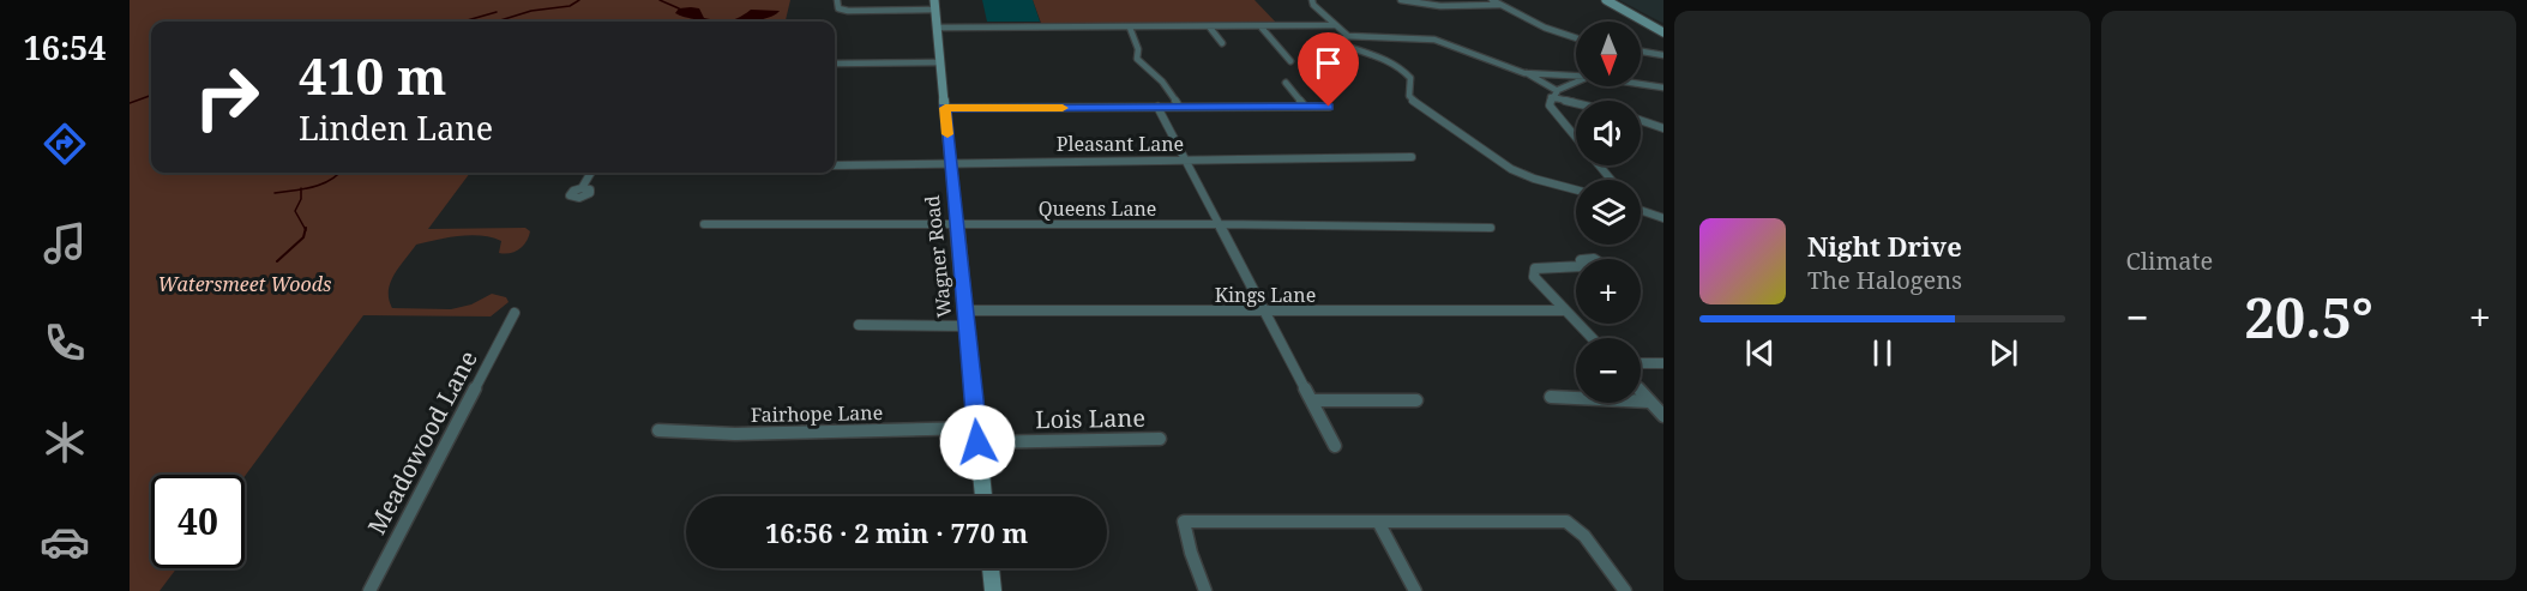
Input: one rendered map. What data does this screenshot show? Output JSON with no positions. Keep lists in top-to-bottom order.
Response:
{
  "streets": {
    "street": [
      "Pleasant Lane",
      "Queens Lane",
      "Wagner Road",
      "Kings Lane",
      "Fairhope Lane",
      "Lois Lane",
      "Meadowood Lane"
    ]
  },
  "crossings": [
    ["Pleasant Lane", "Wagner Road"],
    ["Queens Lane", "Wagner Road"],
    ["Wagner Road", "Kings Lane"],
    ["Wagner Road", "Fairhope Lane"],
    ["Wagner Road", "Lois Lane"]
  ],
  "parks": ["Watersmeet Woods"],
  "north": "bottom",
  "page": {
    "tabs": "16:54",
    "tile": "Climate",
    "map_buttons": ["+", "−"],
    "turn": ["410 m", "Linden Lane"],
    "song": ["Night Drive", "The Halogens"],
    "heat": ["−", "20.5°", "+"],
    "limit": "40",
    "trip": "16:56 · 2 min · 770 m"
  }
}
